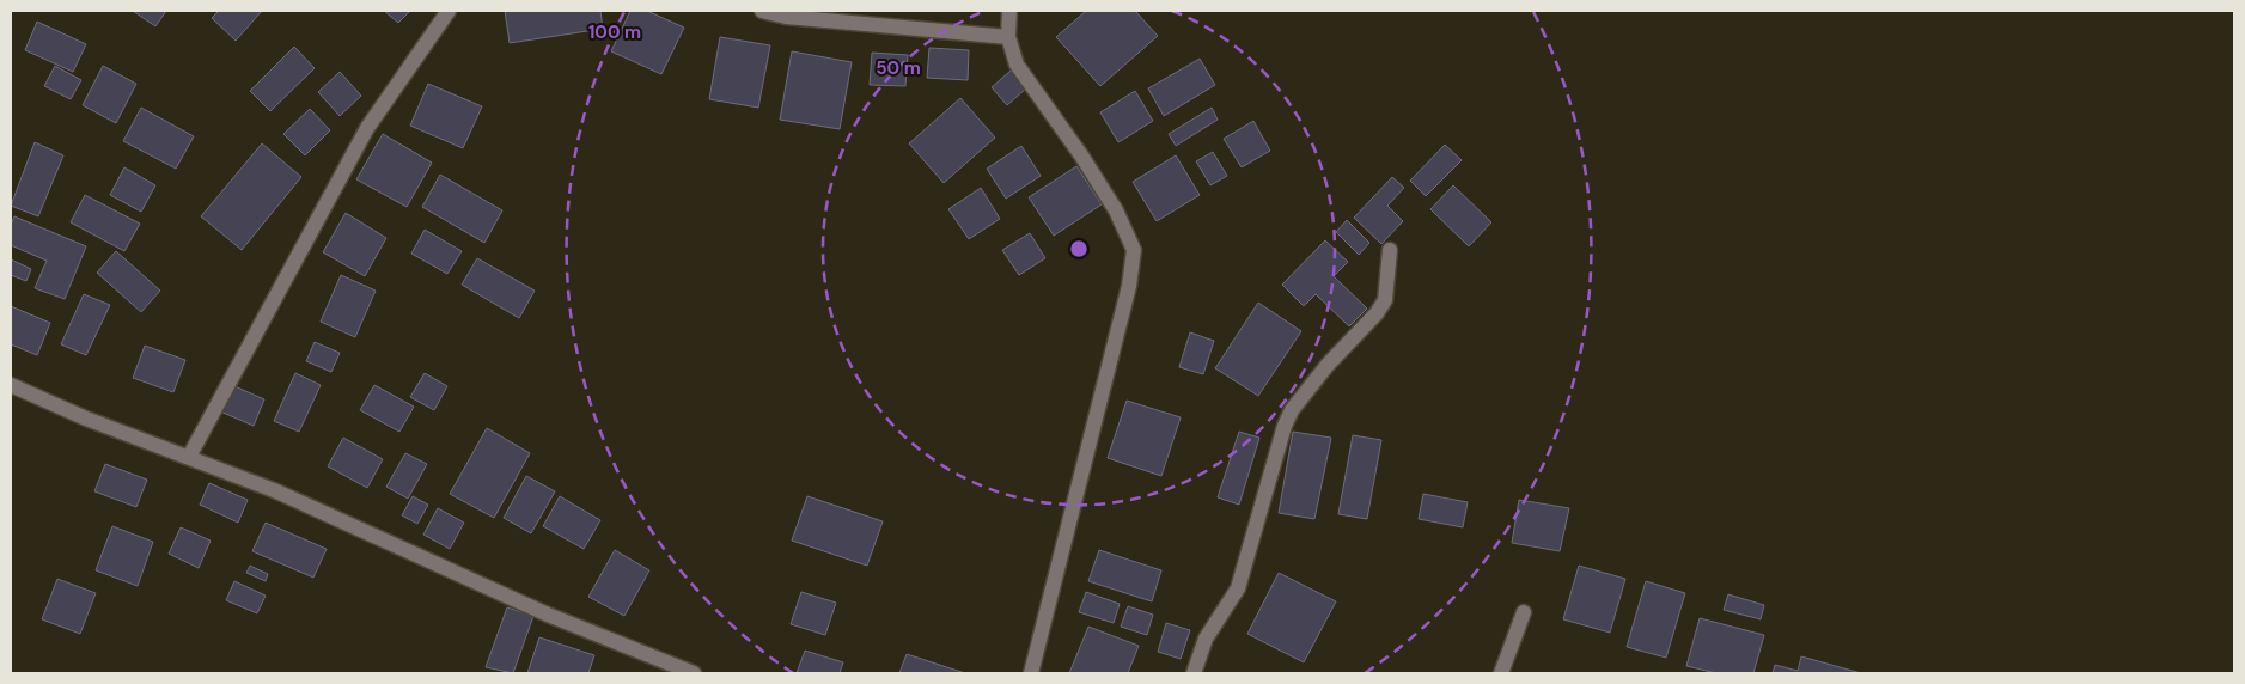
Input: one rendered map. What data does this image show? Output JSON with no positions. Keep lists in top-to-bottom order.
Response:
{
  "rings": ["100 m", "50 m"]
}
